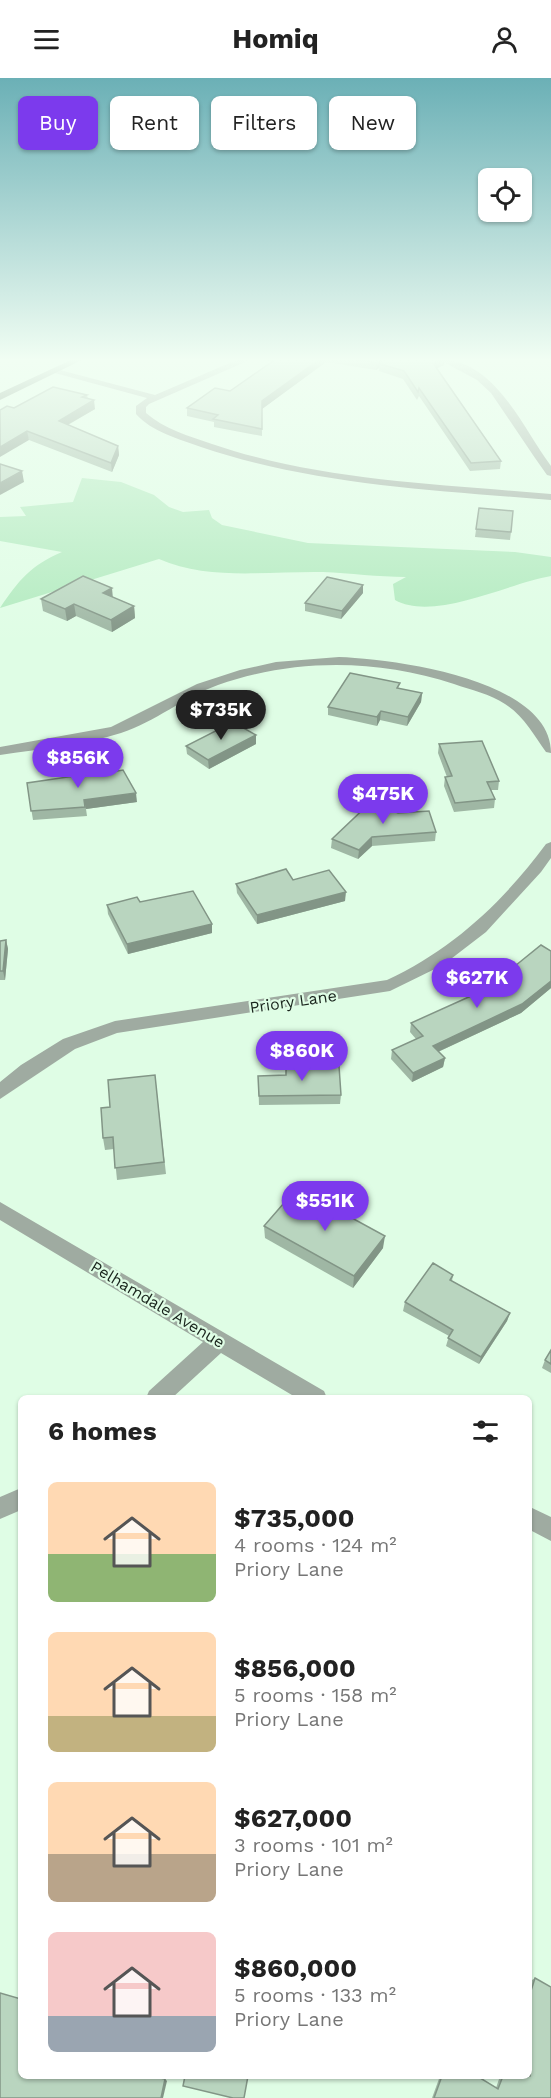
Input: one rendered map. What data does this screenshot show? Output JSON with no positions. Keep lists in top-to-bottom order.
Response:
{
  "streets": {
    "street": ["Priory Lane", "Pelhamdale Avenue"]
  },
  "page": {
    "header": "Homiq",
    "chip": [
      "Buy",
      "Rent",
      "Filters",
      "New"
    ],
    "price": [
      "$735K",
      "$856K",
      "$475K",
      "$627K",
      "$860K",
      "$551K"
    ],
    "heading": "6 homes",
    "list": [
      {
        "name": "$735,000",
        "note": "4 rooms · 124 m² · Priory Lane"
      },
      {
        "name": "$856,000",
        "note": "5 rooms · 158 m² · Priory Lane"
      },
      {
        "name": "$627,000",
        "note": "3 rooms · 101 m² · Priory Lane"
      },
      {
        "name": "$860,000",
        "note": "5 rooms · 133 m² · Priory Lane"
      }
    ]
  }
}
